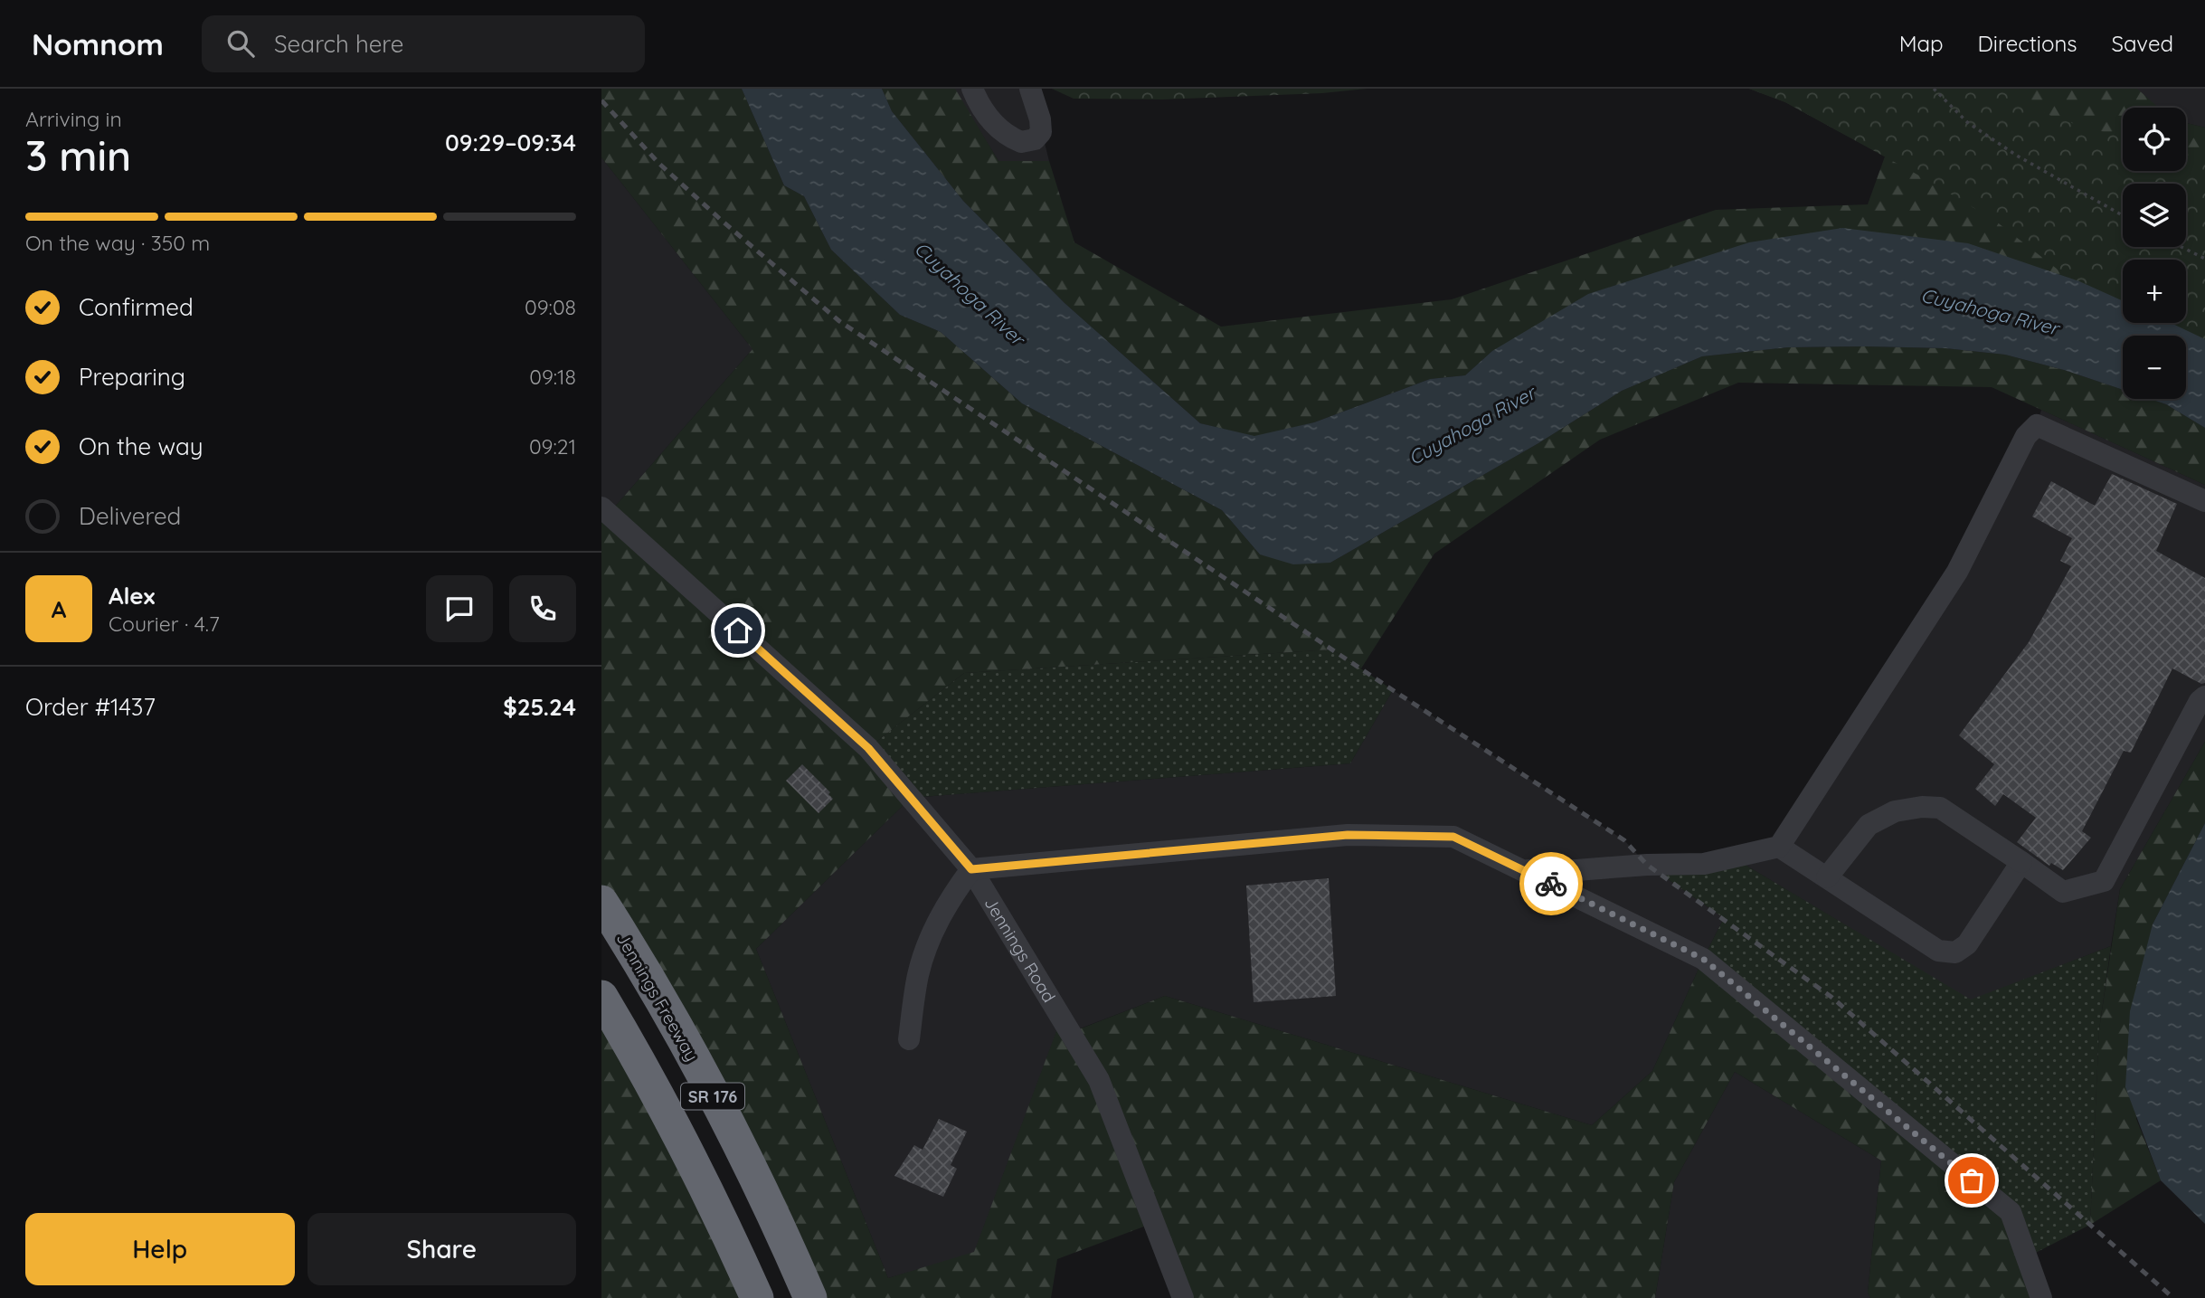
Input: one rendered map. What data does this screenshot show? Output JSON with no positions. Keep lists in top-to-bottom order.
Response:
{
  "streets": {
    "highway": ["Jennings Freeway", "SR 176"],
    "street": ["Jennings Road"]
  },
  "water": ["Cuyahoga River"],
  "page": {
    "header": "Nomnom",
    "search": "Search here",
    "nav": ["Map", "Directions", "Saved"],
    "heading": ["3 min", "Arriving in", "09:29–09:34"],
    "panel": [
      "Alex",
      "Courier · 4.7",
      "Order #1437",
      "$25.24"
    ],
    "map_buttons": ["+", "−"],
    "bar": "On the way · 350 m",
    "list": [
      ["Confirmed", "09:08"],
      ["Preparing", "09:18"],
      ["On the way", "09:21"],
      "Delivered"
    ],
    "round": "A",
    "buttons": ["Help", "Share"]
  }
}
